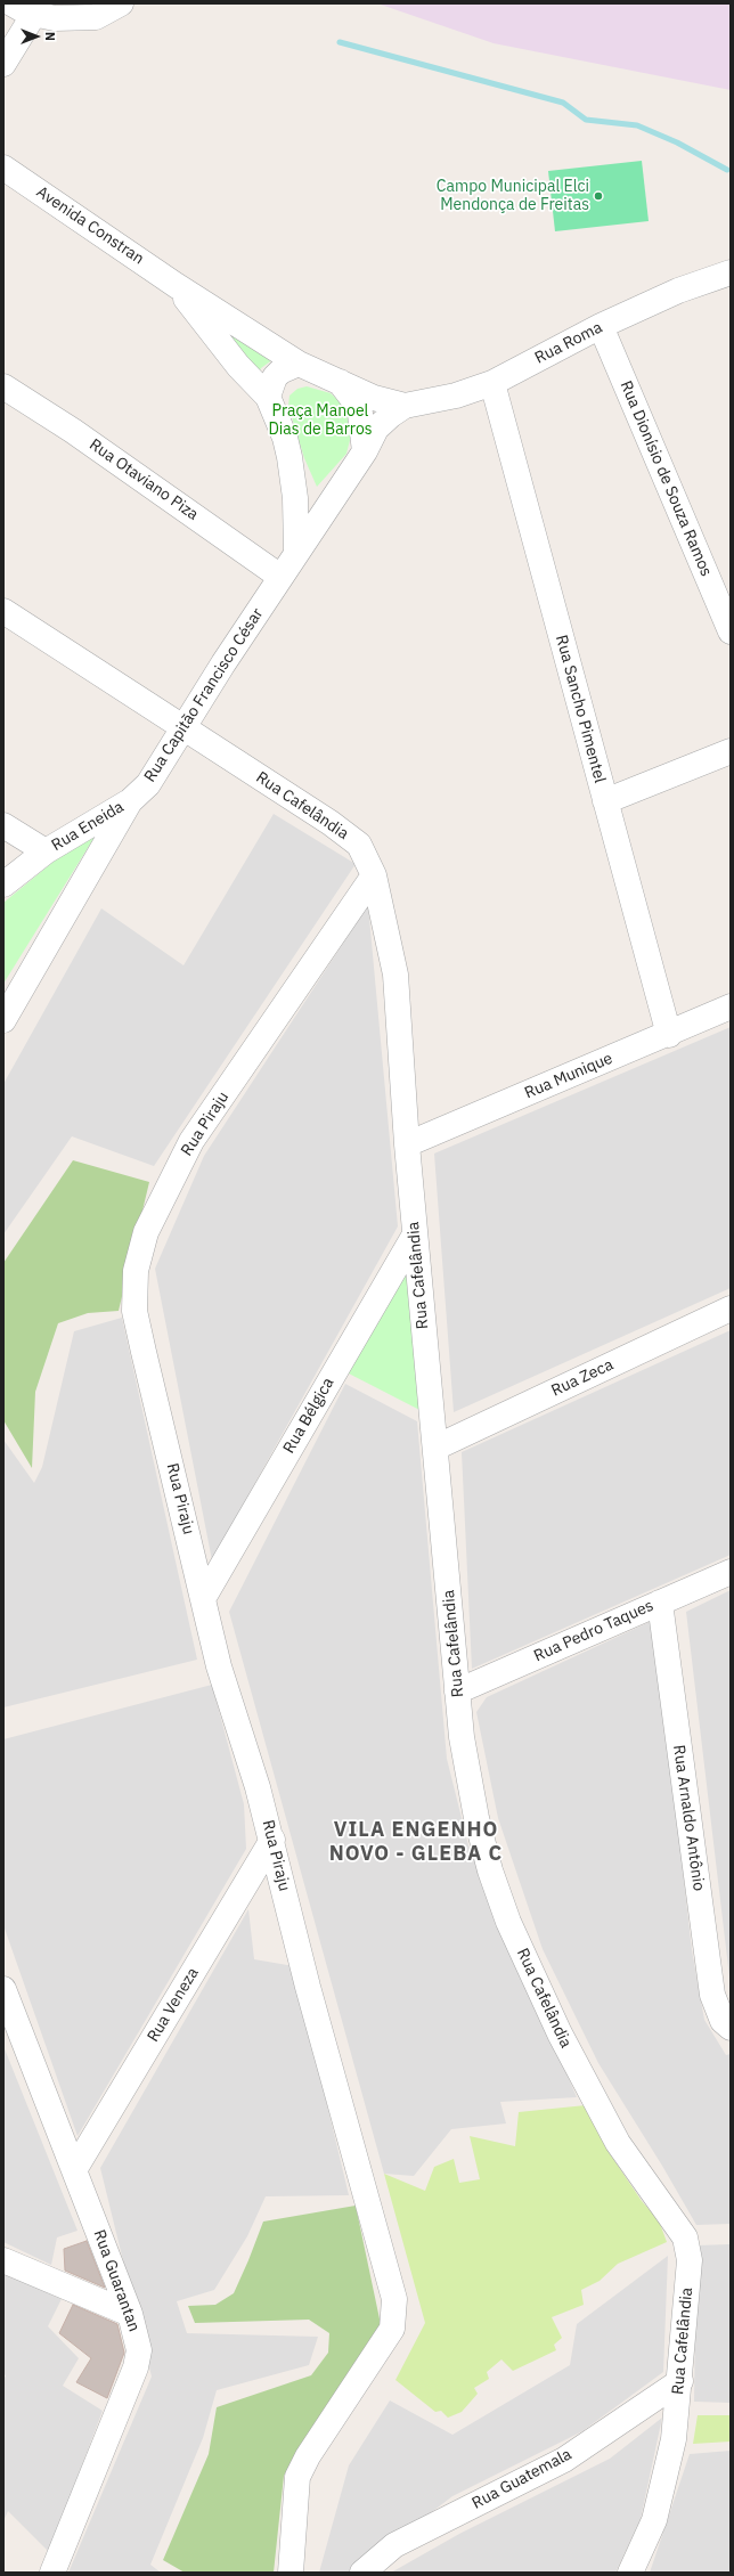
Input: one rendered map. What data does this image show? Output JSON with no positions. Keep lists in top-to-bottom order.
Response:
{
  "streets": {
    "street": [
      "Avenida Constran",
      "Rua Roma",
      "Rua Dionísio de Souza Ramos",
      "Rua Otaviano Piza",
      "Rua Capitão Francisco César",
      "Rua Sancho Pimentel",
      "Rua Cafelândia",
      "Rua Eneida",
      "Rua Munique",
      "Rua Piraju",
      "Rua Zeca",
      "Rua Bélgica",
      "Rua Pedro Taques",
      "Rua Arnaldo Antônio",
      "Rua Veneza",
      "Rua Guarantan",
      "Rua Guatemala"
    ]
  },
  "crossings": [
    ["Avenida Constran", "Rua Roma"],
    ["Avenida Constran", "Rua Capitão Francisco César"],
    ["Rua Roma", "Rua Dionísio de Souza Ramos"],
    ["Rua Roma", "Rua Capitão Francisco César"],
    ["Rua Roma", "Rua Sancho Pimentel"],
    ["Rua Otaviano Piza", "Rua Capitão Francisco César"],
    ["Rua Capitão Francisco César", "Rua Cafelândia"],
    ["Rua Capitão Francisco César", "Rua Eneida"],
    ["Rua Sancho Pimentel", "Rua Munique"],
    ["Rua Cafelândia", "Rua Munique"],
    ["Rua Cafelândia", "Rua Piraju"],
    ["Rua Cafelândia", "Rua Zeca"],
    ["Rua Cafelândia", "Rua Bélgica"],
    ["Rua Cafelândia", "Rua Pedro Taques"],
    ["Rua Cafelândia", "Rua Guatemala"],
    ["Rua Piraju", "Rua Bélgica"],
    ["Rua Piraju", "Rua Veneza"],
    ["Rua Pedro Taques", "Rua Arnaldo Antônio"],
    ["Rua Veneza", "Rua Guarantan"]
  ],
  "districts": ["VILA ENGENHO NOVO - GLEBA C"],
  "parks": ["Praça Manoel Dias de Barros"],
  "places": ["Campo Municipal Elci Mendonça de Freitas"],
  "north": "right"
}
